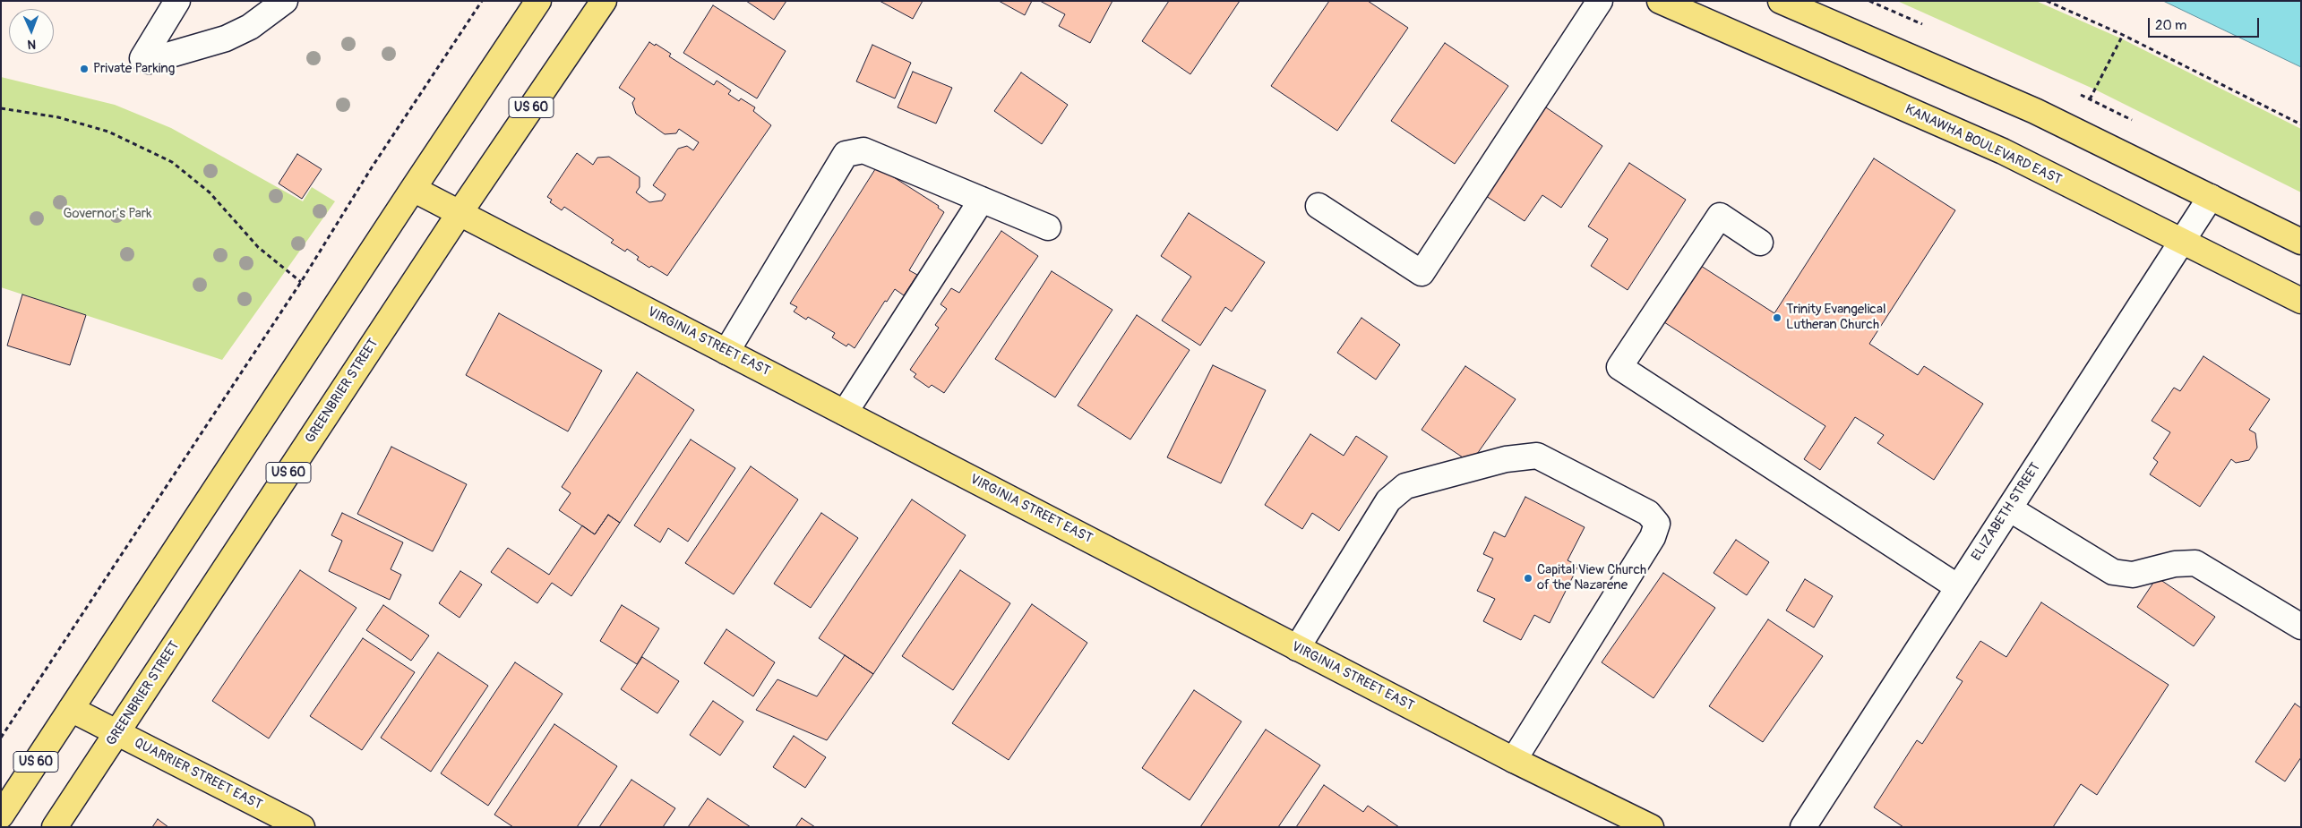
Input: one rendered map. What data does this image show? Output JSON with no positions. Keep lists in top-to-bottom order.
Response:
{
  "streets": {
    "main road": [
      "US 60",
      "KANAWHA BOULEVARD EAST",
      "VIRGINIA STREET EAST",
      "GREENBRIER STREET",
      "QUARRIER STREET EAST"
    ],
    "street": ["ELIZABETH STREET"]
  },
  "crossings": [
    ["US 60", "VIRGINIA STREET EAST"],
    ["US 60", "QUARRIER STREET EAST"],
    ["KANAWHA BOULEVARD EAST", "ELIZABETH STREET"],
    ["VIRGINIA STREET EAST", "GREENBRIER STREET"],
    ["GREENBRIER STREET", "QUARRIER STREET EAST"]
  ],
  "parks": ["Governor's Park"],
  "places": ["Private Parking", "Trinity Evangelical Lutheran Church", "Capital View Church of the Nazarene"],
  "scale_bar": "20 m",
  "north": "bottom"
}
